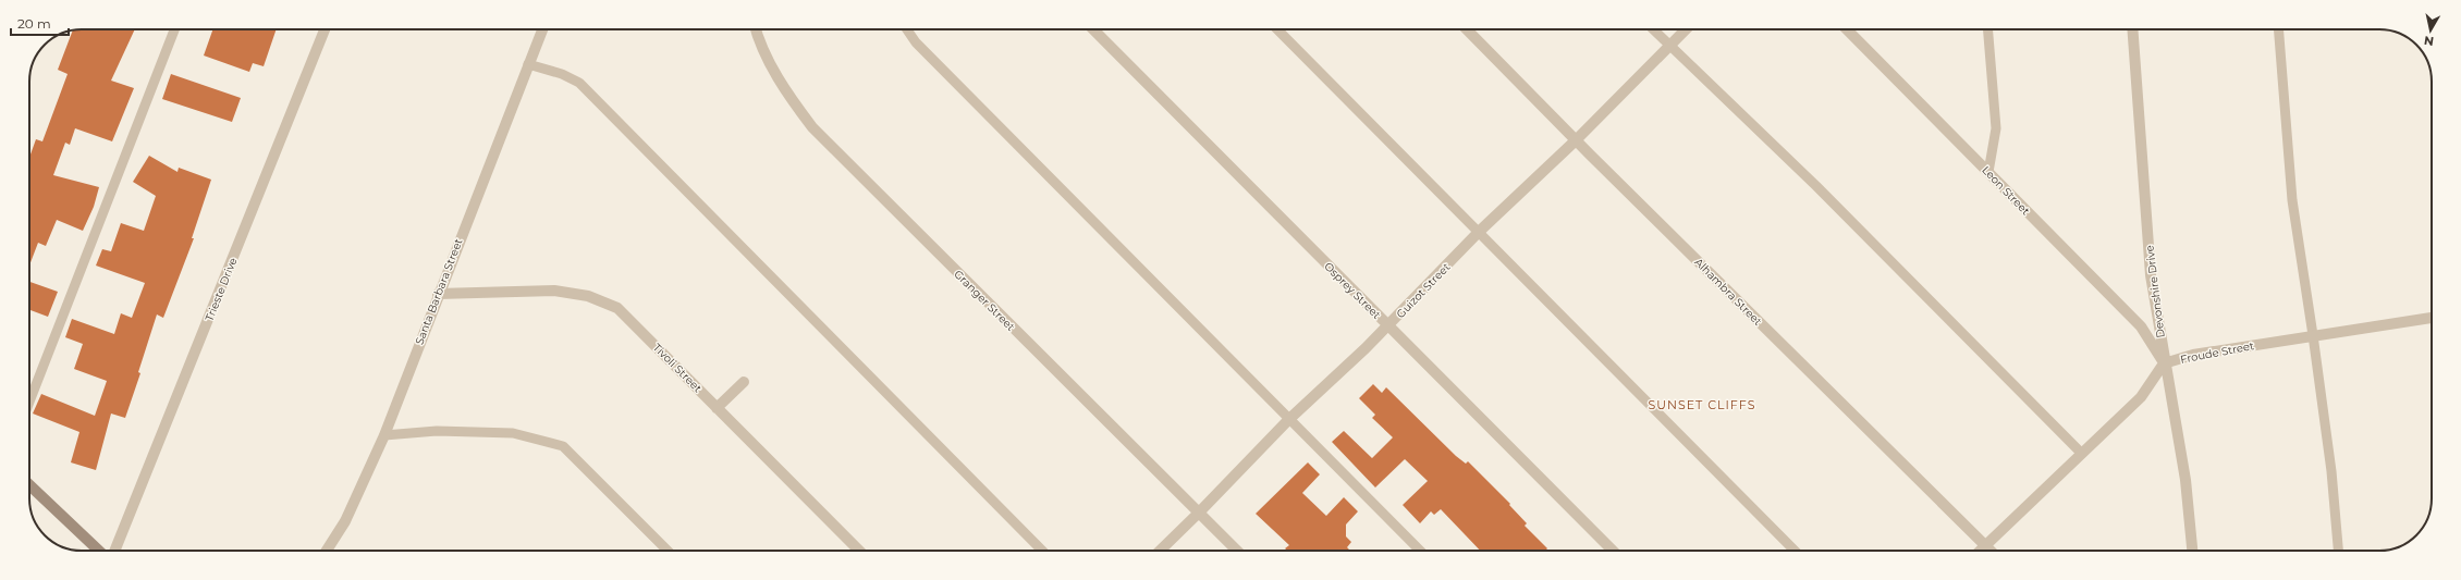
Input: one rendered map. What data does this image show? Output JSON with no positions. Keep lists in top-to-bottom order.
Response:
{
  "streets": {
    "street": [
      "Leon Street",
      "Trieste Drive",
      "Osprey Street",
      "Guizot Street",
      "Santa Barbara Street",
      "Alhambra Street",
      "Devonshire Drive",
      "Granger Street",
      "Froude Street",
      "Tivoli Street"
    ]
  },
  "crossings": [
    ["Leon Street", "Devonshire Drive"],
    ["Leon Street", "Froude Street"],
    ["Osprey Street", "Guizot Street"],
    ["Guizot Street", "Alhambra Street"],
    ["Guizot Street", "Granger Street"],
    ["Santa Barbara Street", "Tivoli Street"],
    ["Devonshire Drive", "Froude Street"]
  ],
  "districts": ["SUNSET CLIFFS"],
  "scale_bar": "20 m",
  "north": "bottom"
}
